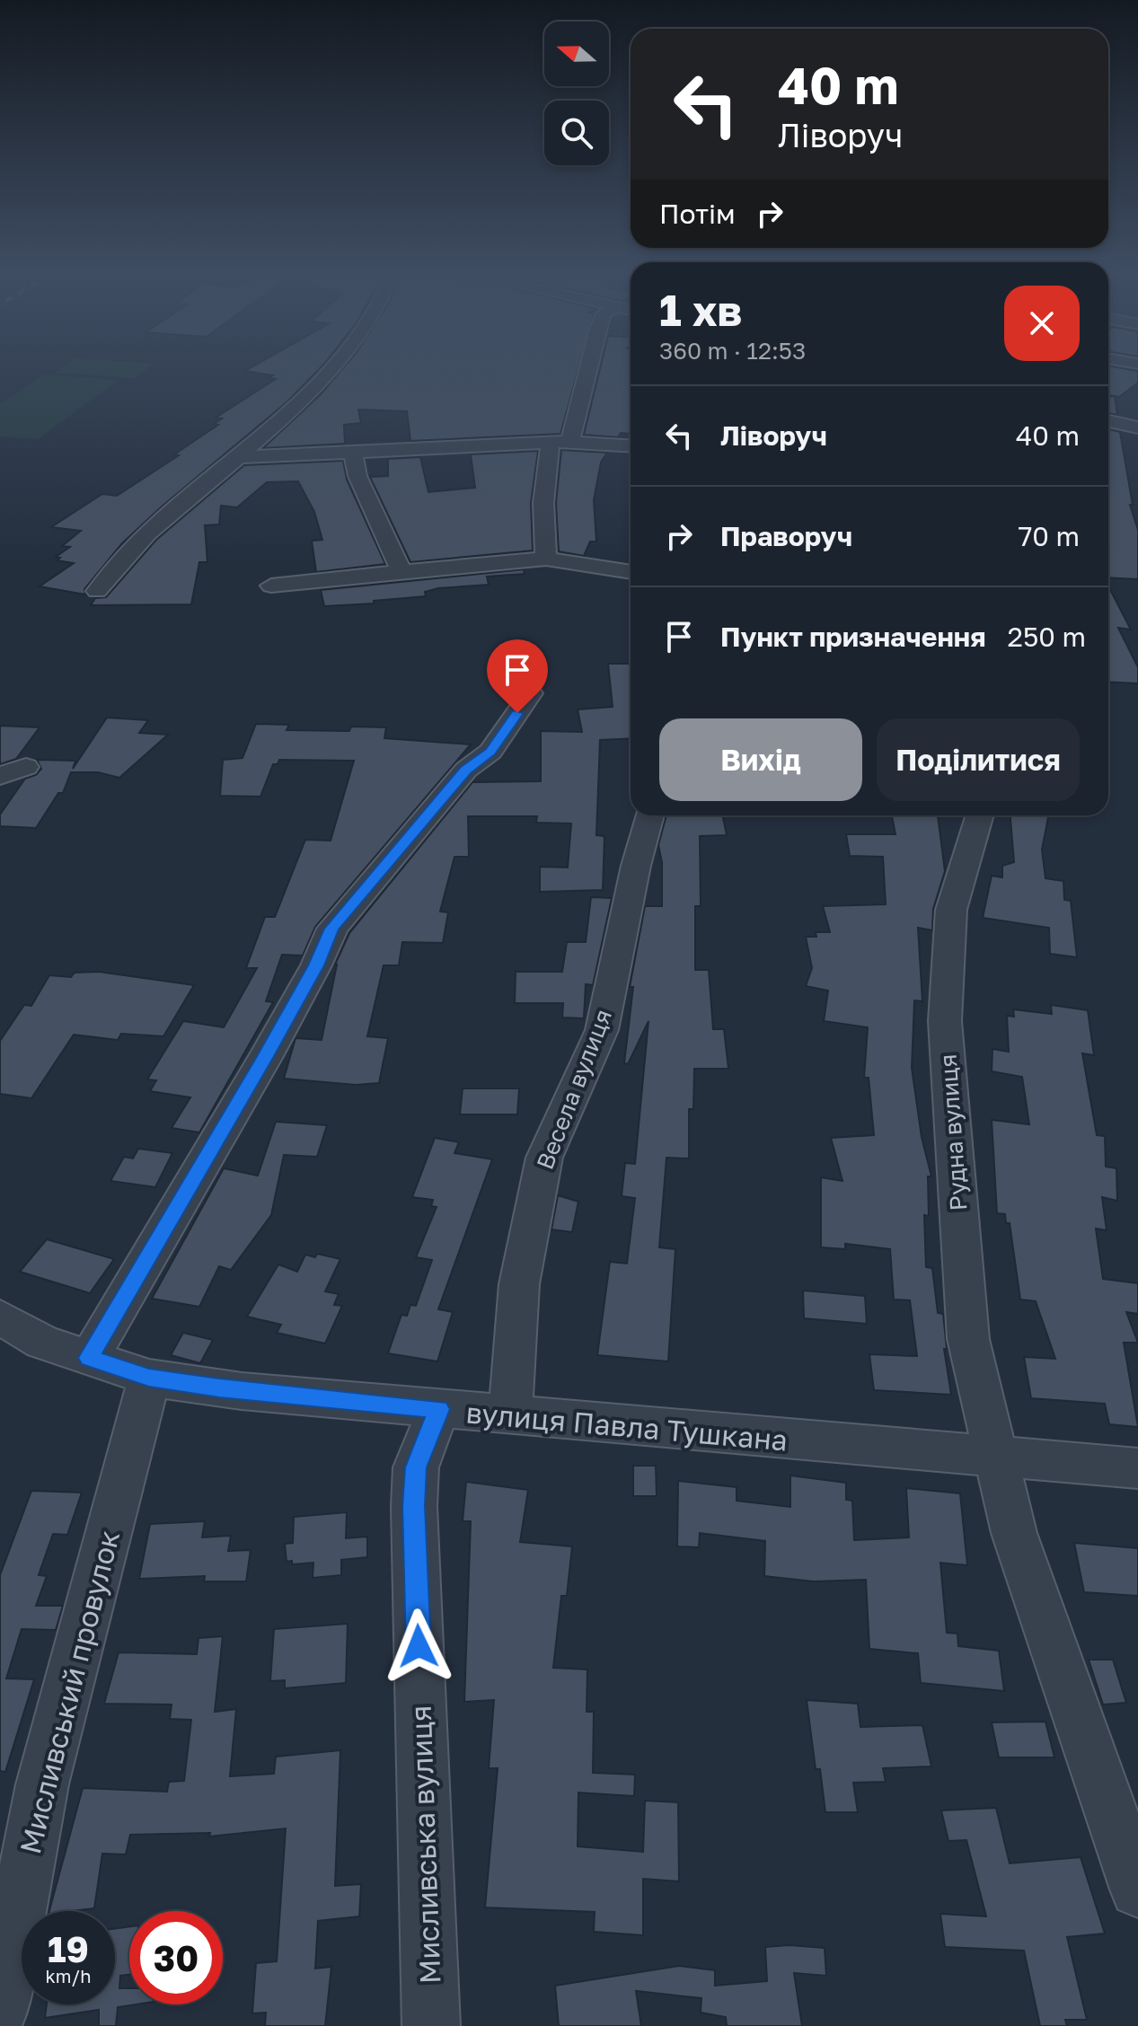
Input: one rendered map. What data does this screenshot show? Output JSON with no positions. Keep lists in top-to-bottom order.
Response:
{
  "streets": {
    "street": [
      "Весела вулиця",
      "Рудна вулиця",
      "вулиця Павла Тушкана",
      "Мисливський провулок",
      "Мисливська вулиця"
    ]
  },
  "crossings": [
    ["Весела вулиця", "вулиця Павла Тушкана"],
    ["Рудна вулиця", "вулиця Павла Тушкана"],
    ["вулиця Павла Тушкана", "Мисливський провулок"],
    ["вулиця Павла Тушкана", "Мисливська вулиця"]
  ],
  "north": "left",
  "page": {
    "turn": ["40 m", "Ліворуч"],
    "then": "Потім",
    "heading": ["1 хв", "360 m · 12:53"],
    "list": [
      {
        "name": "Ліворуч",
        "value": "40 m"
      },
      {
        "name": "Праворуч",
        "value": "70 m"
      },
      {
        "name": "Пункт призначення",
        "value": "250 m"
      }
    ],
    "buttons": ["Вихід", "Поділитися"],
    "speed": "19 km/h",
    "limit": "30"
  }
}
